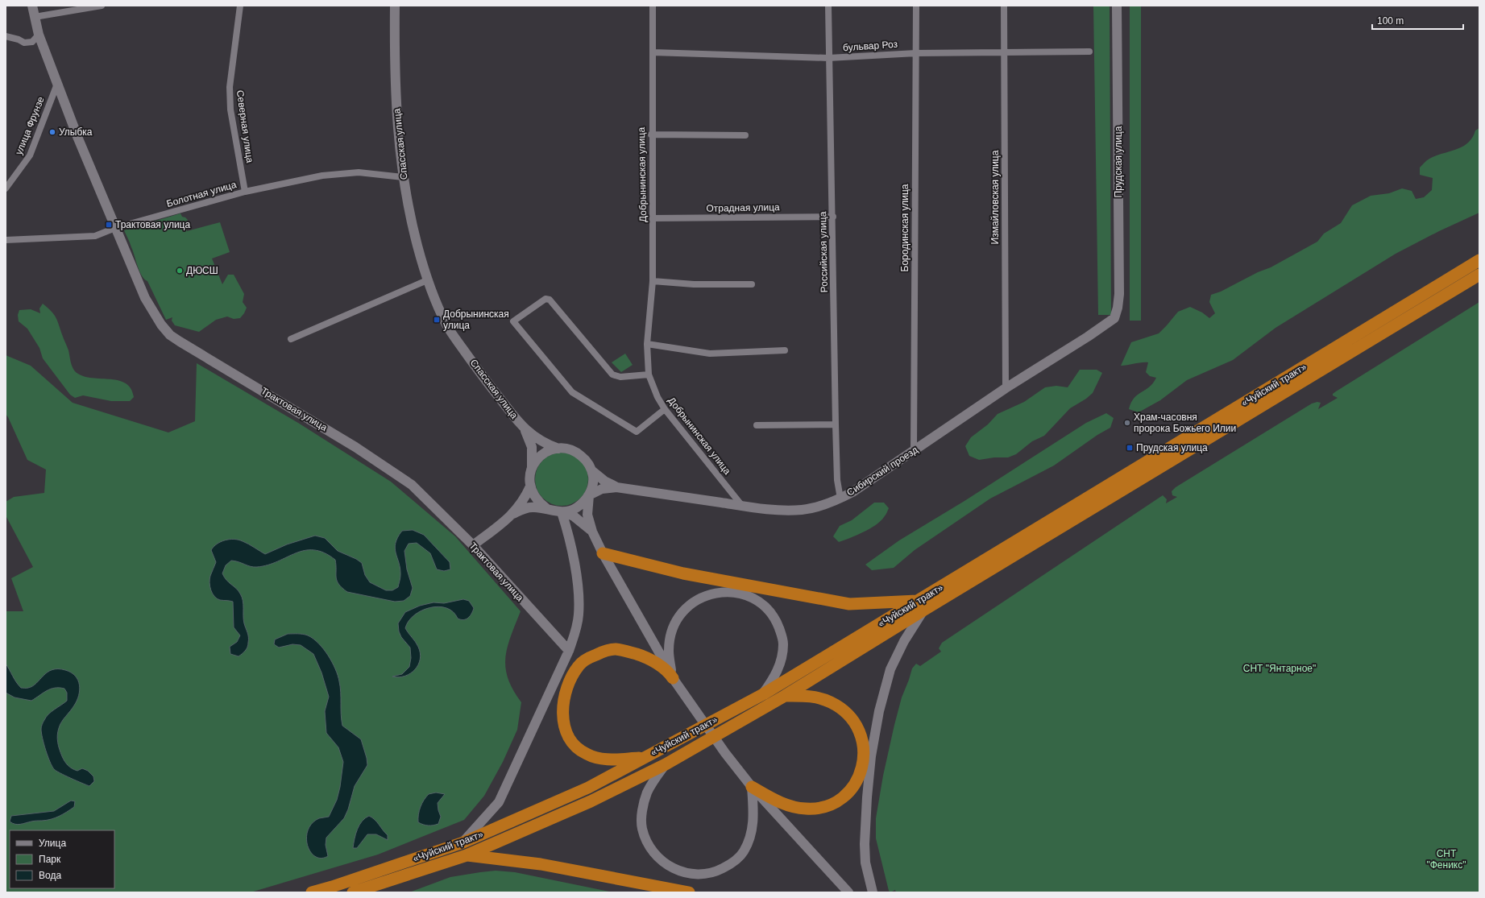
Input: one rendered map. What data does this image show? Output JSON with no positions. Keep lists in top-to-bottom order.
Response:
{
  "streets": {
    "highway": ["«Чуйский тракт»"],
    "street": [
      "бульвар Роз",
      "улица Фрунзе",
      "Северная улица",
      "Спасская улица",
      "Прудская улица",
      "Добрынинская улица",
      "Болотная улица",
      "Измайловская улица",
      "Отрадная улица",
      "Бородинская улица",
      "Российская улица",
      "Трактовая улица",
      "Сибирский проезд"
    ]
  },
  "crossings": [
    ["бульвар Роз", "Добрынинская улица"],
    ["бульвар Роз", "Измайловская улица"],
    ["бульвар Роз", "Бородинская улица"],
    ["бульвар Роз", "Российская улица"],
    ["улица Фрунзе", "Трактовая улица"],
    ["Северная улица", "Болотная улица"],
    ["Спасская улица", "Болотная улица"],
    ["Спасская улица", "Сибирский проезд"],
    ["Прудская улица", "Сибирский проезд"],
    ["Добрынинская улица", "Отрадная улица"],
    ["Добрынинская улица", "Сибирский проезд"],
    ["Болотная улица", "Трактовая улица"],
    ["Измайловская улица", "Сибирский проезд"],
    ["Отрадная улица", "Российская улица"],
    ["Бородинская улица", "Сибирский проезд"],
    ["Российская улица", "Сибирский проезд"]
  ],
  "parks": ["СНТ \"Янтарное\"", "СНТ \"Феникс\""],
  "places": {
    "other": ["Улыбка", "ДЮСШ", "Храм-часовня пророка Божьего Илии"],
    "transit": ["Трактовая улица", "Добрынинская улица", "Прудская улица"]
  },
  "legend": ["Улица", "Парк", "Вода"],
  "scale_bar": "100 m"
}
